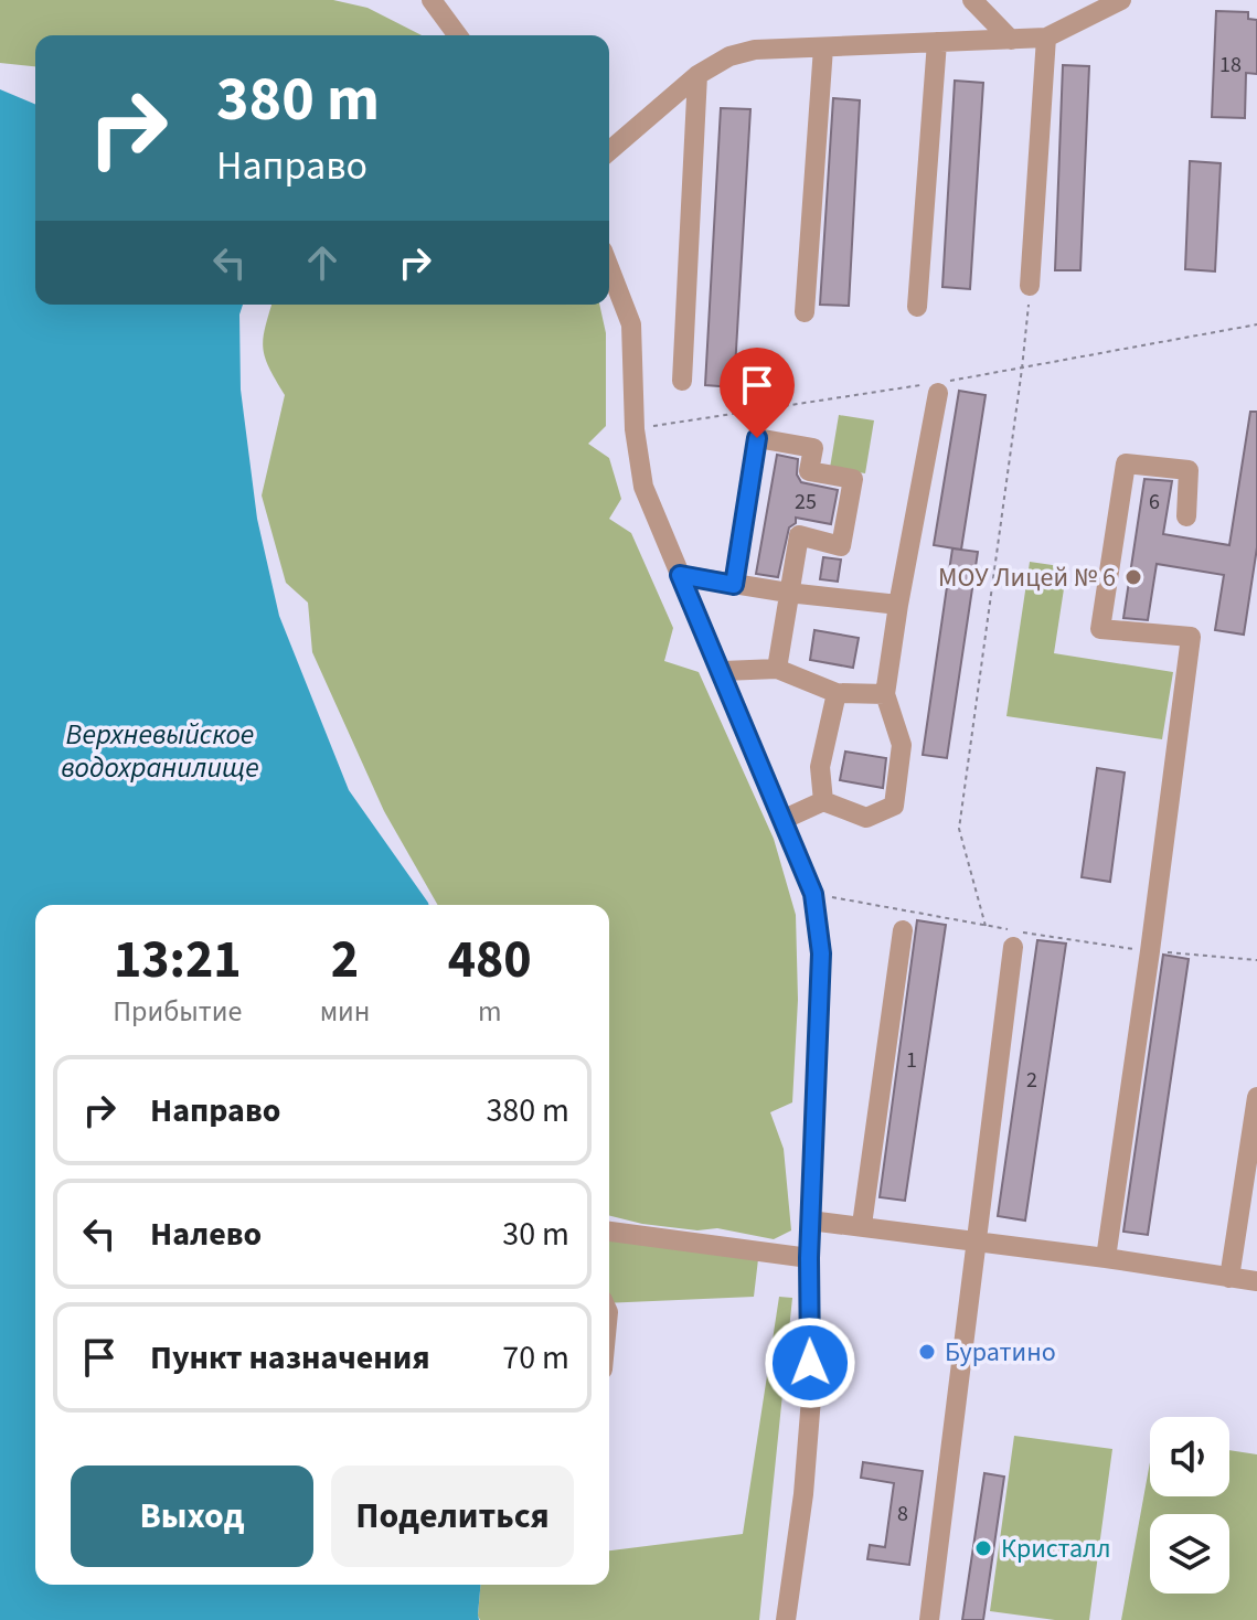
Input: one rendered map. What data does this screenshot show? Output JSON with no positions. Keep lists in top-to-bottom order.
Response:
{
  "water": ["Верхневыйское водохранилище"],
  "places": ["МОУ Лицей № 6", "Буратино", "Кристалл"],
  "house_numbers": [
    "18",
    "25",
    "6",
    "1",
    "2",
    "8"
  ],
  "page": {
    "turn": ["380 m", "Направо"],
    "eta": [
      "13:21",
      "Прибытие",
      "2",
      "мин",
      "480",
      "m"
    ],
    "list": [
      {
        "name": "Направо",
        "value": "380 m"
      },
      {
        "name": "Налево",
        "value": "30 m"
      },
      {
        "name": "Пункт назначения",
        "value": "70 m"
      }
    ],
    "buttons": ["Выход", "Поделиться"]
  }
}
